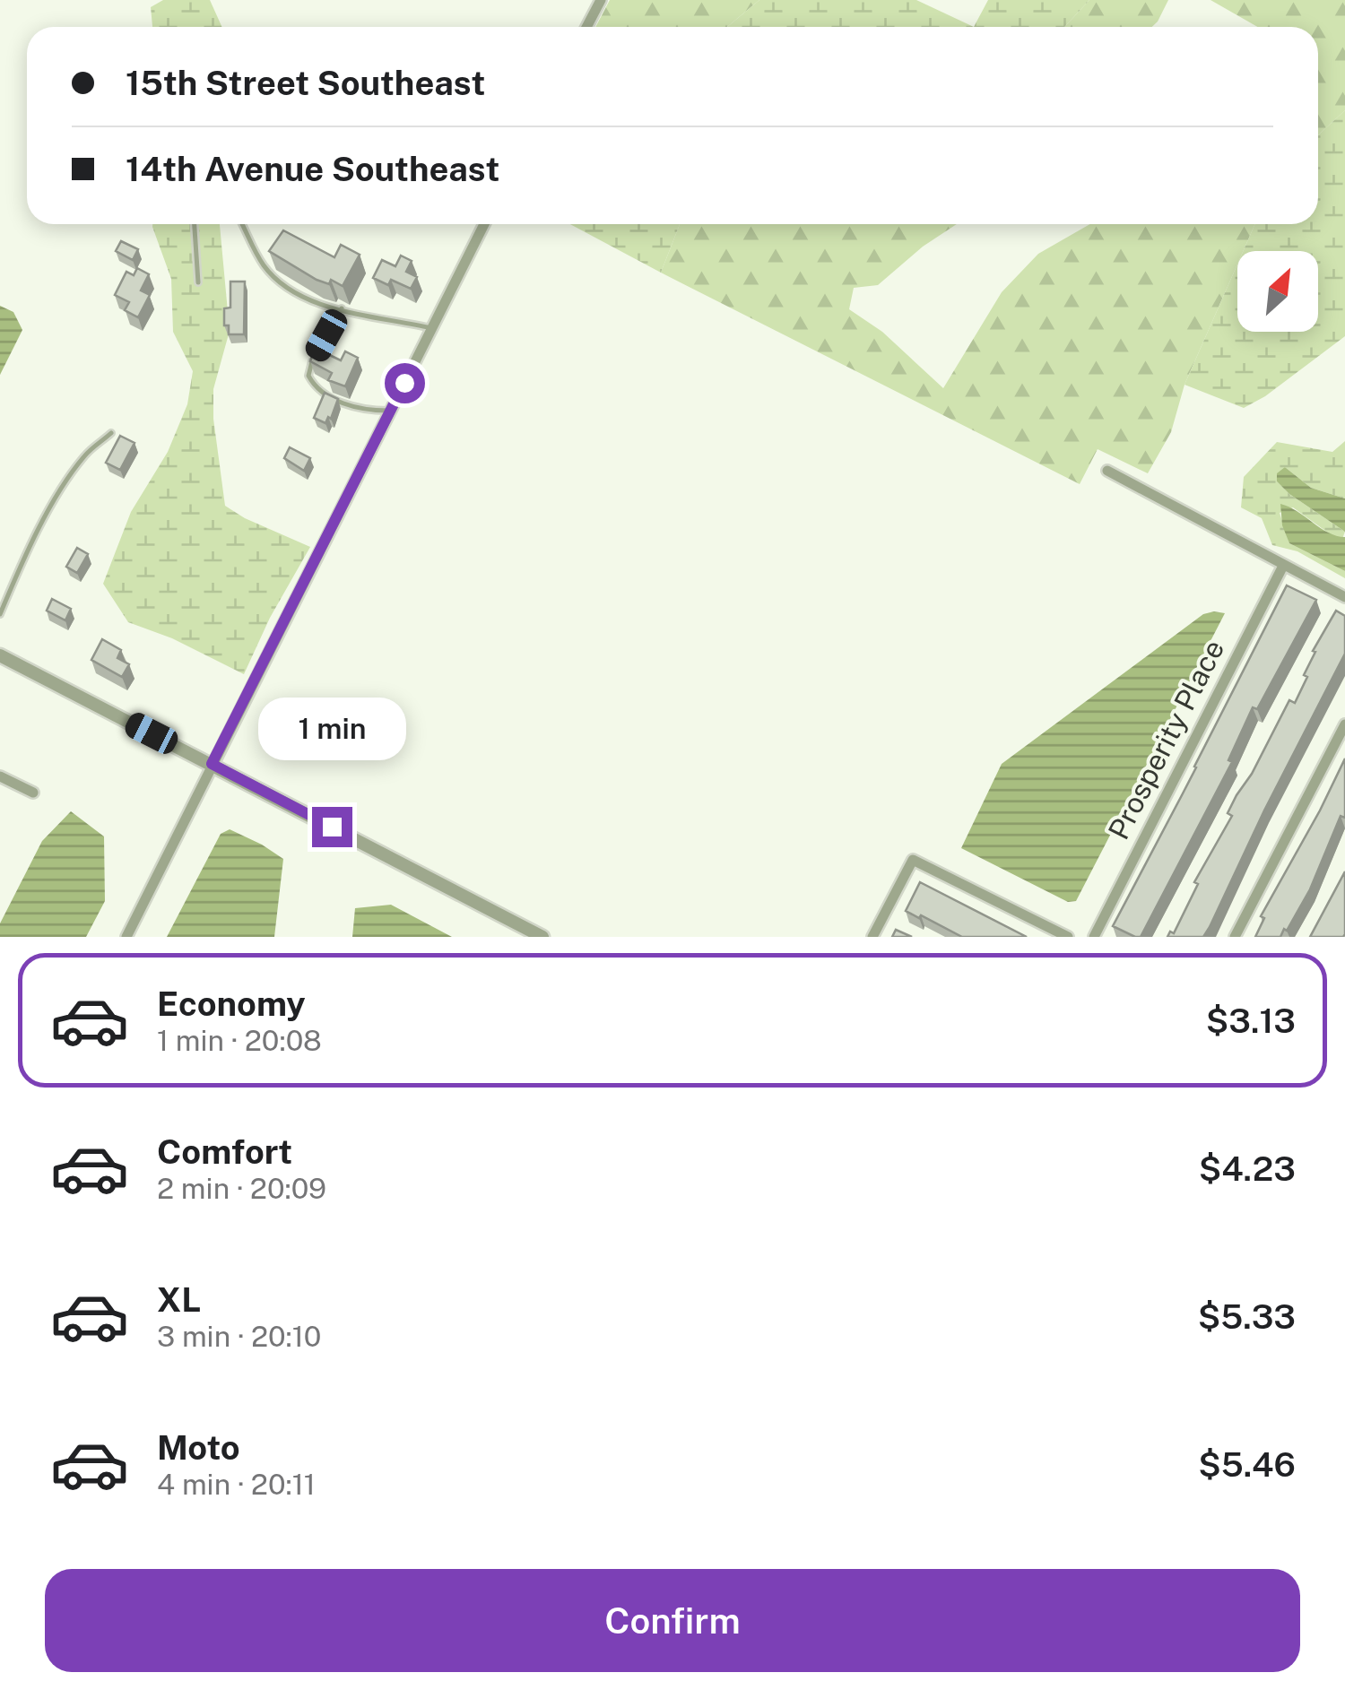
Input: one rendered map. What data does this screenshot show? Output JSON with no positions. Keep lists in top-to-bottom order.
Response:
{
  "streets": {
    "street": ["Prosperity Place"]
  },
  "north": "top right",
  "page": {
    "banner": ["15th Street Southeast", "14th Avenue Southeast"],
    "bubble": "1 min",
    "list": [
      {
        "name": "Economy",
        "note": "1 min · 20:08",
        "value": "$3.13"
      },
      {
        "name": "Comfort",
        "note": "2 min · 20:09",
        "value": "$4.23"
      },
      {
        "name": "XL",
        "note": "3 min · 20:10",
        "value": "$5.33"
      },
      {
        "name": "Moto",
        "note": "4 min · 20:11",
        "value": "$5.46"
      }
    ],
    "buttons": "Confirm"
  }
}
